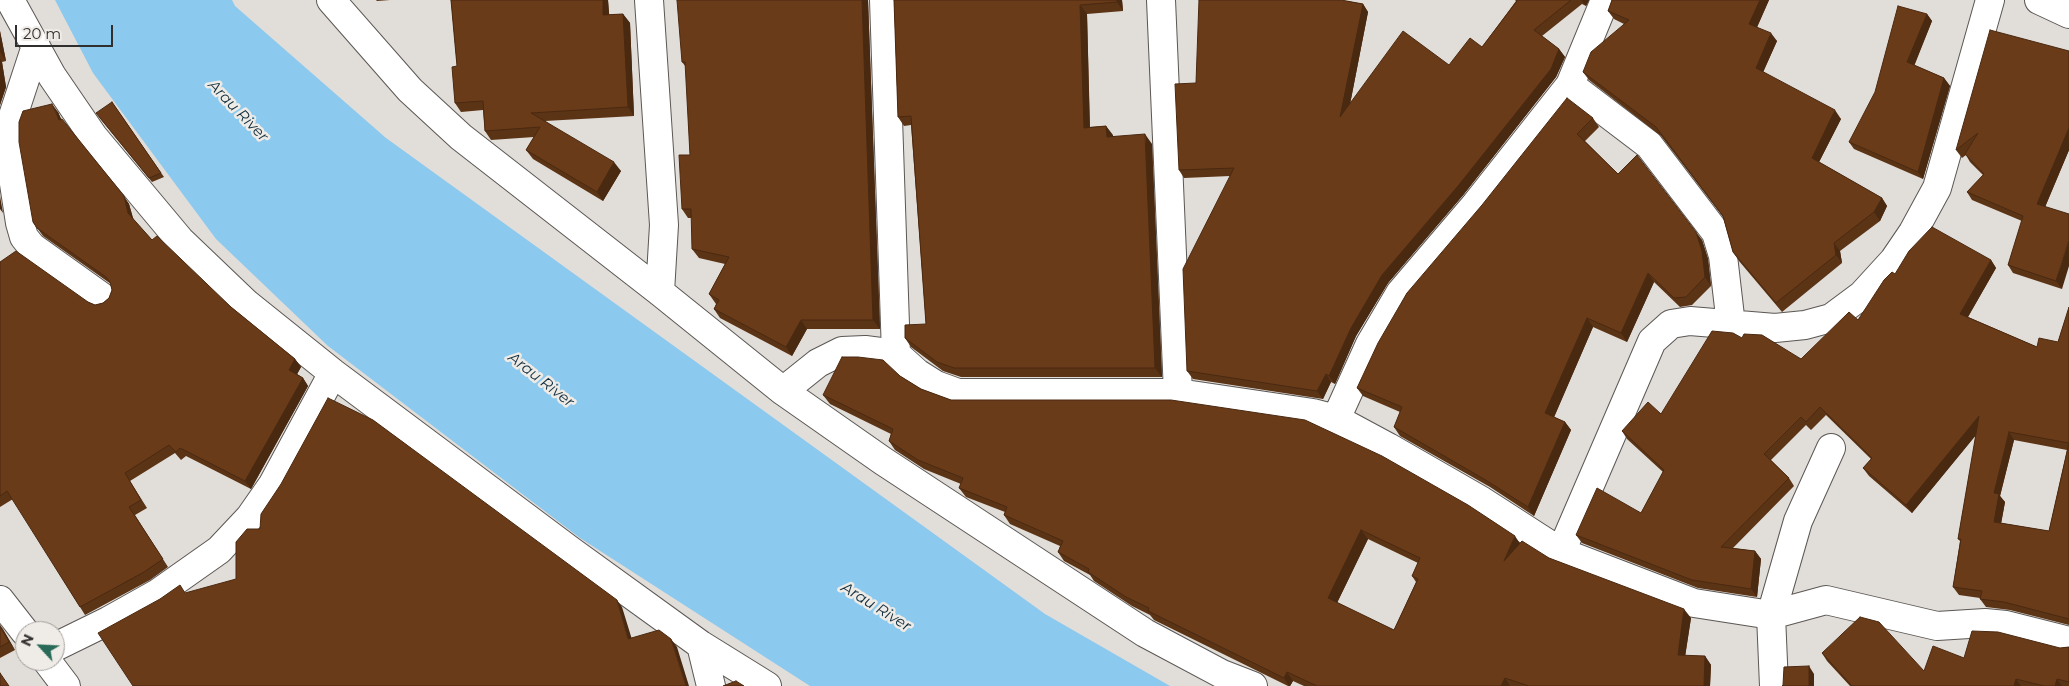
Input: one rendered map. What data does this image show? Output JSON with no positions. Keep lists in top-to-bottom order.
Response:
{
  "water": ["Arau River"],
  "scale_bar": "20 m",
  "north": "top left"
}
